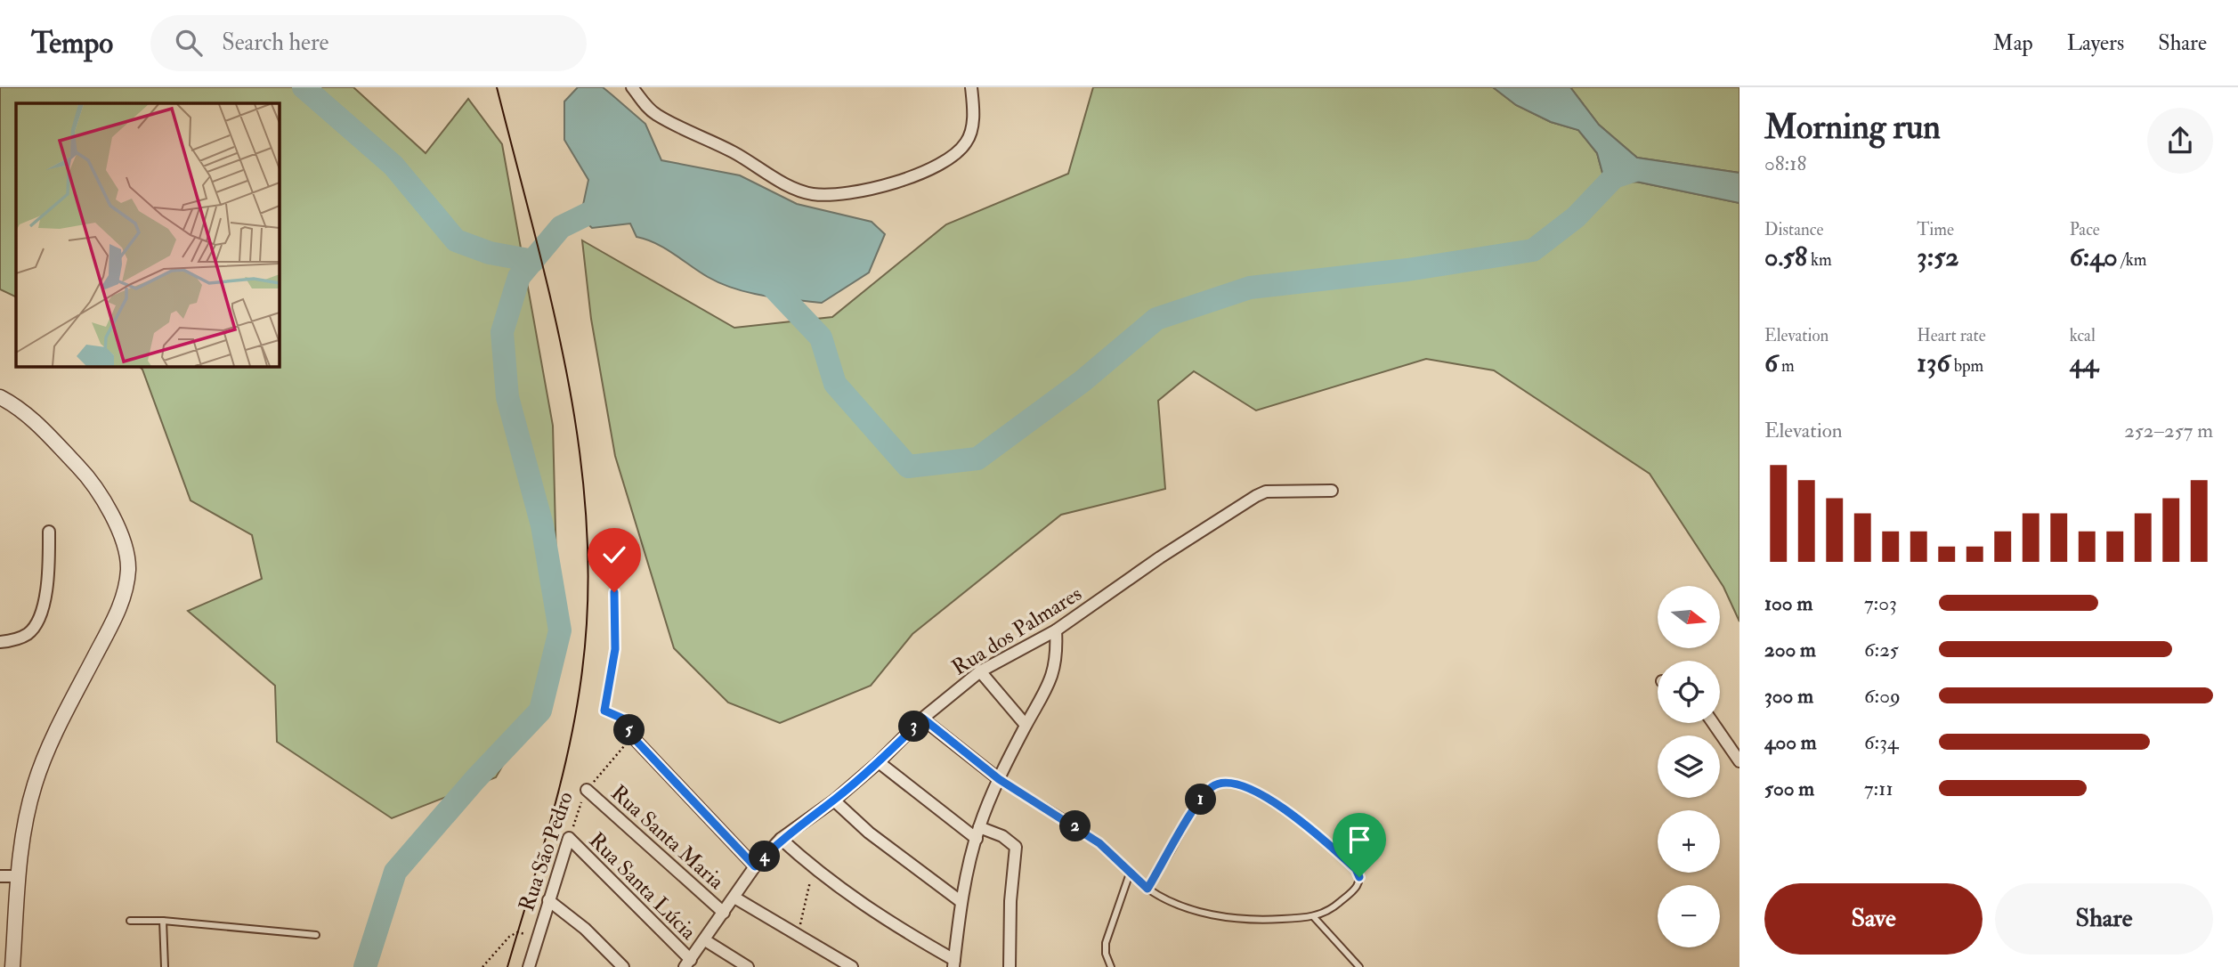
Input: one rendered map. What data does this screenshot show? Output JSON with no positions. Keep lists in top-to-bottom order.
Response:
{
  "streets": {
    "street": [
      "Rua dos Palmares",
      "Rua Santa Maria",
      "Rua São Pedro",
      "Rua Santa Lúcia"
    ]
  },
  "crossings": [
    ["Rua dos Palmares", "Rua Santa Maria"],
    ["Rua dos Palmares", "Rua Santa Lúcia"],
    ["Rua Santa Maria", "Rua São Pedro"],
    ["Rua São Pedro", "Rua Santa Lúcia"]
  ],
  "north": "right",
  "page": {
    "header": "Tempo",
    "search": "Search here",
    "nav": ["Map", "Layers", "Share"],
    "heading": ["Morning run", "08:18"],
    "stats": [
      ["Distance", "0.58 km"],
      ["Time", "3:52"],
      ["Pace", "6:40 /km"],
      ["Elevation", "6 m"],
      ["Heart rate", "136 bpm"],
      ["kcal", "44"]
    ],
    "chart": ["Elevation", "252–257 m"],
    "list": [
      {
        "name": "100 m",
        "note": "7:03"
      },
      {
        "name": "200 m",
        "note": "6:25"
      },
      {
        "name": "300 m",
        "note": "6:09"
      },
      {
        "name": "400 m",
        "note": "6:34"
      },
      {
        "name": "500 m",
        "note": "7:11"
      }
    ],
    "map_buttons": ["+", "−"],
    "pins": [
      "3",
      "5",
      "1",
      "2",
      "4"
    ],
    "buttons": ["Save", "Share"]
  }
}
